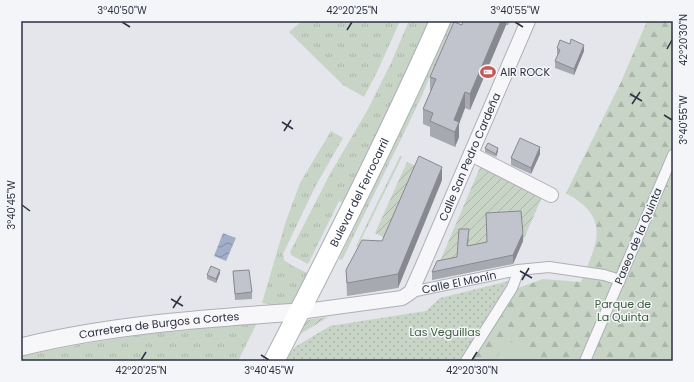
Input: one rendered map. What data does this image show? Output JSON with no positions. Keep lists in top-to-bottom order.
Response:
{
  "streets": {
    "main road": ["Bulevar del Ferrocarril"],
    "street": [
      "Calle San Pedro Cardeña",
      "Paseo de la Quinta",
      "Calle El Monín",
      "Carretera de Burgos a Cortes"
    ]
  },
  "crossings": [
    ["Calle San Pedro Cardeña", "Calle El Monín"],
    ["Bulevar del Ferrocarril", "Calle El Monín"],
    ["Bulevar del Ferrocarril", "Carretera de Burgos a Cortes"],
    ["Paseo de la Quinta", "Calle El Monín"],
    ["Calle El Monín", "Carretera de Burgos a Cortes"]
  ],
  "parks": ["Parque de La Quinta", "Las Veguillas"],
  "places": {
    "sports": ["AIR ROCK"]
  },
  "coordinates": [
    "3°40'50\"W",
    "42°20'25\"N",
    "3°40'55\"W",
    "42°20'30\"N",
    "3°40'45\"W"
  ]
}
